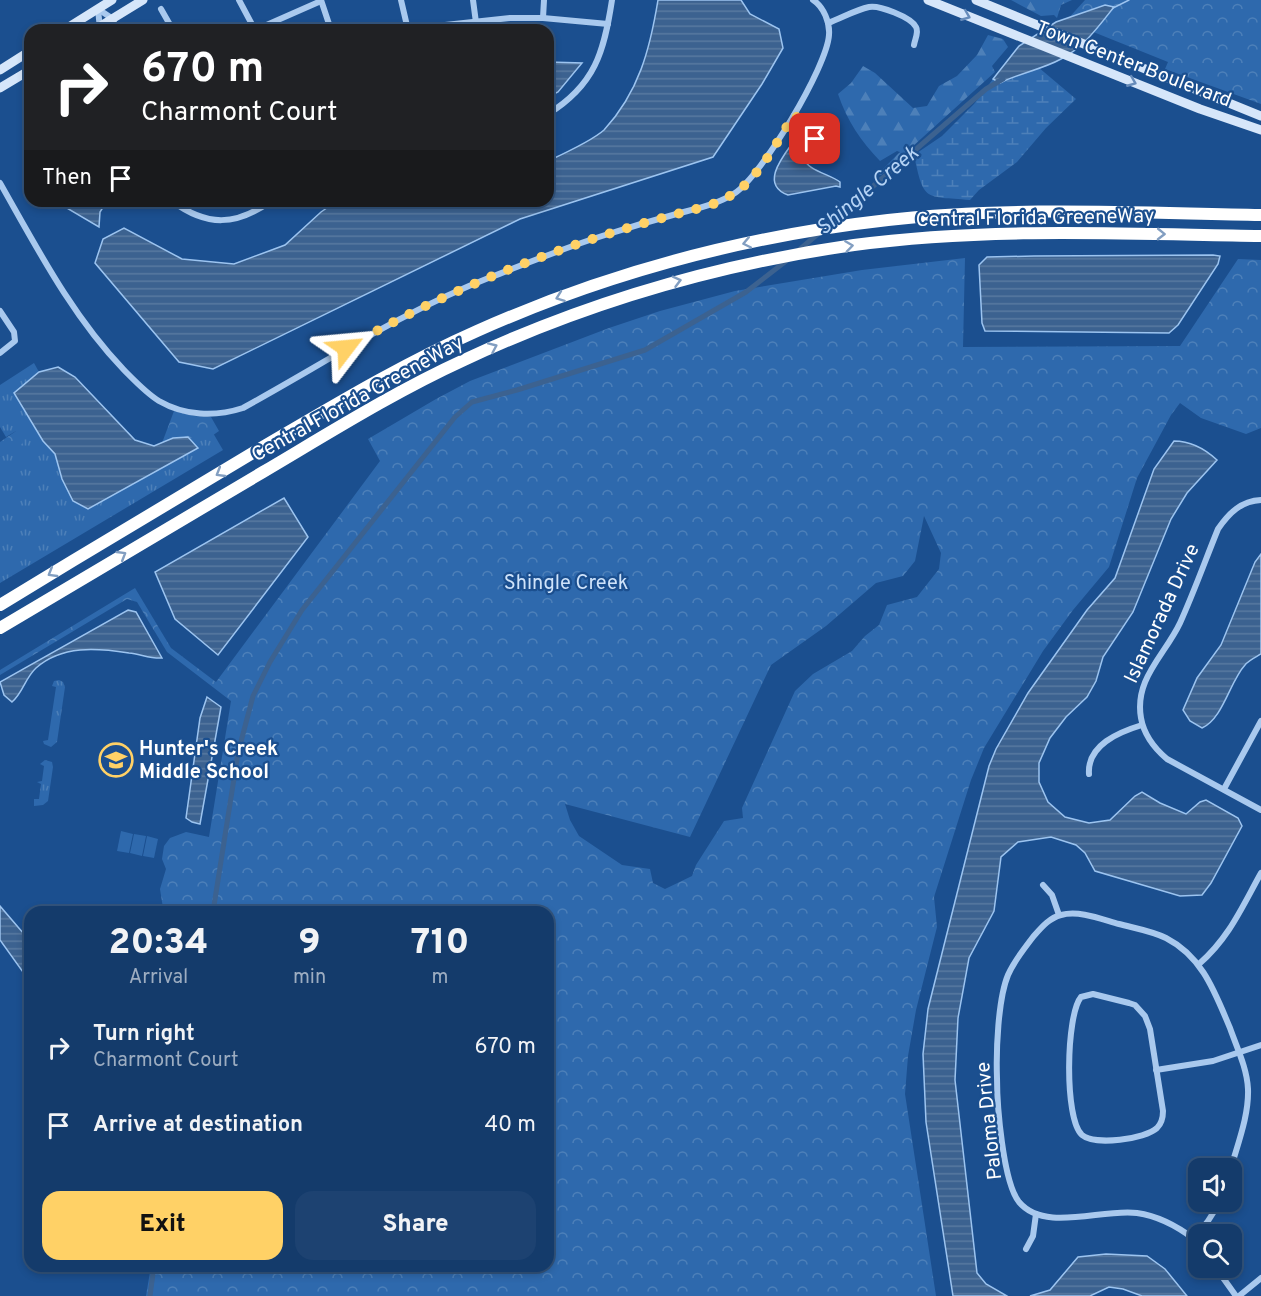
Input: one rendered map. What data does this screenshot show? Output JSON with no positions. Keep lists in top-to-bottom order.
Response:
{
  "streets": {
    "highway": ["Central Florida GreeneWay"],
    "street": ["Town Center Boulevard", "Islamorada Drive", "Paloma Drive"]
  },
  "water": ["Shingle Creek"],
  "parks": ["Shingle Creek"],
  "places": {
    "school or university": ["Hunter's Creek Middle School"]
  },
  "page": {
    "turn": ["670 m", "Charmont Court"],
    "then": "Then",
    "eta": [
      "20:34",
      "Arrival",
      "9",
      "min",
      "710",
      "m"
    ],
    "list": [
      {
        "name": "Turn right",
        "note": "Charmont Court",
        "value": "670 m"
      },
      {
        "name": "Arrive at destination",
        "value": "40 m"
      }
    ],
    "buttons": ["Exit", "Share"]
  }
}
